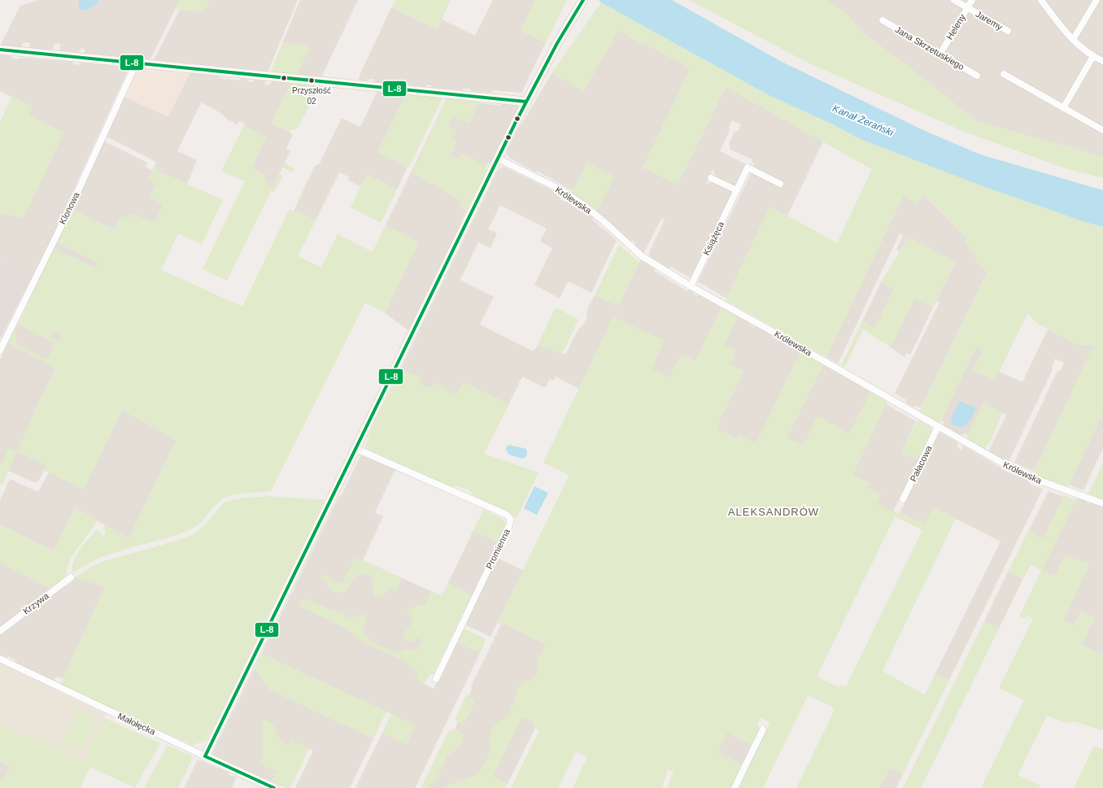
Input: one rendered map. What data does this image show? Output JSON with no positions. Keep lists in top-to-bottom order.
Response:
{
  "streets": {
    "street": [
      "Jaremy",
      "Heleny",
      "Jana Skrzetuskiego",
      "Królewska",
      "Klonowa",
      "Książęca",
      "Pałacowa",
      "Promienna",
      "Krzywa",
      "Małołęcka"
    ]
  },
  "crossings": [
    ["Jaremy", "Heleny"],
    ["Heleny", "Jana Skrzetuskiego"],
    ["Królewska", "Książęca"],
    ["Królewska", "Pałacowa"]
  ],
  "districts": ["ALEKSANDRÓW"],
  "water": ["Kanał Żerański"],
  "places": ["Przyszłość 02"],
  "lines": ["transit line L-8"]
}
